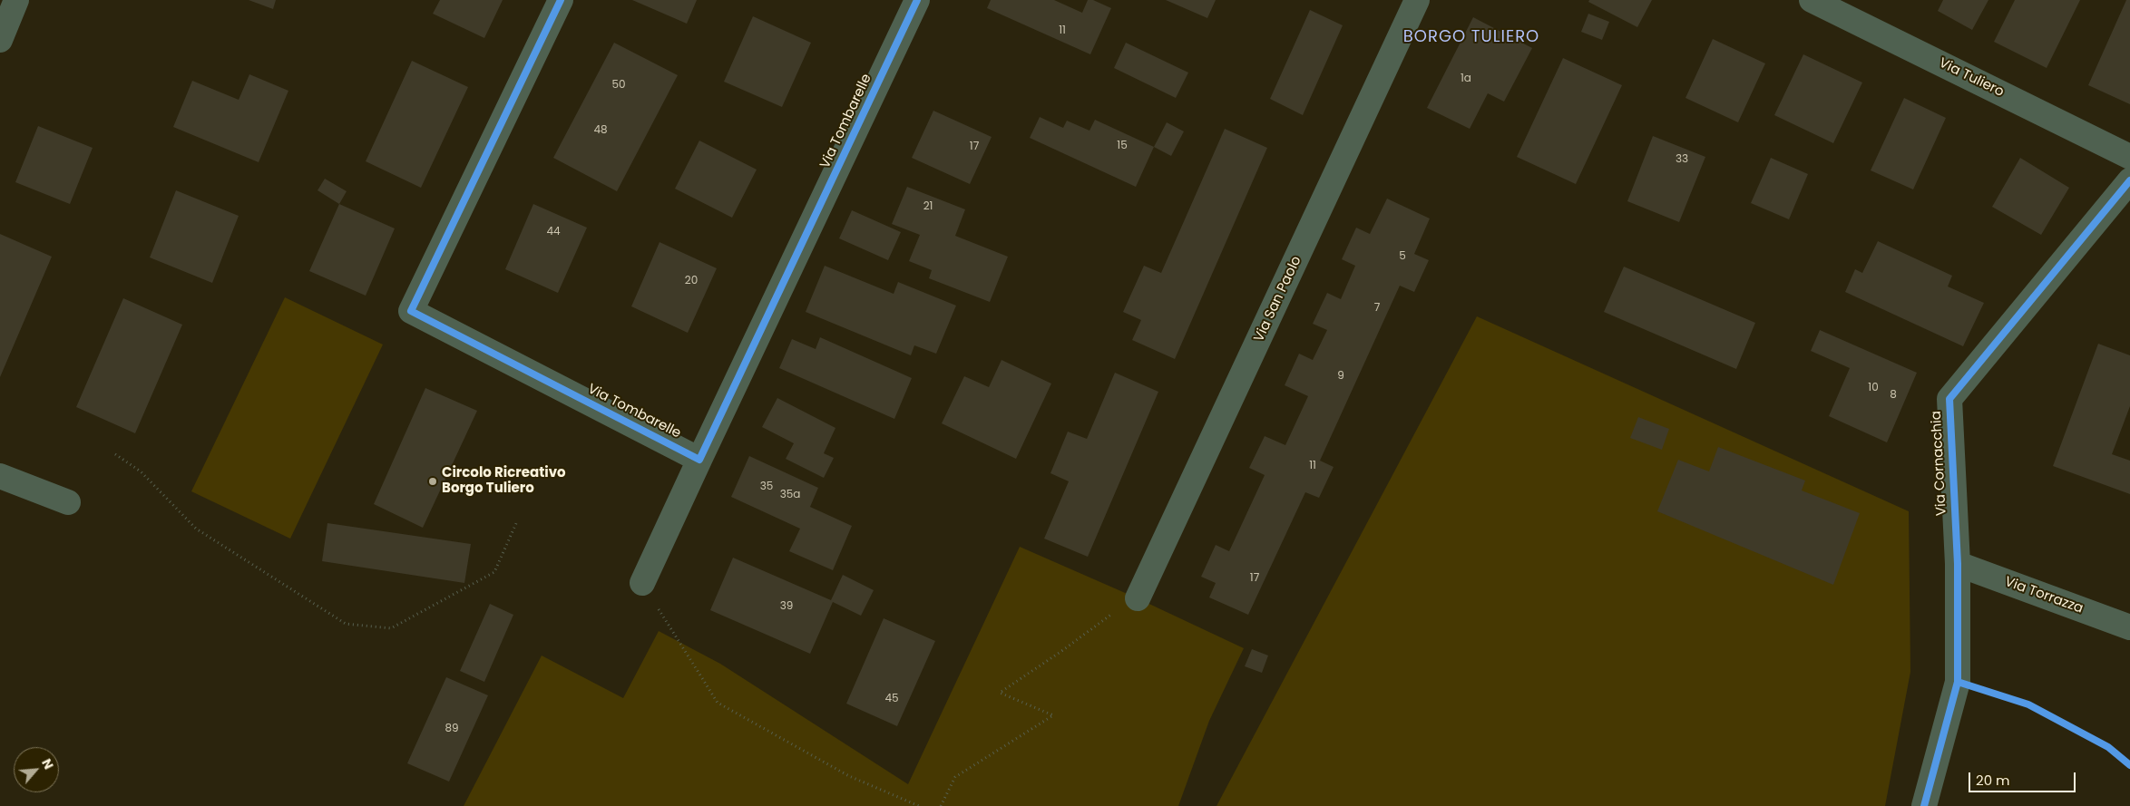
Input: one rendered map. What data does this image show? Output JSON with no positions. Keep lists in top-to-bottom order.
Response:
{
  "streets": {
    "street": [
      "Via Tuliero",
      "Via Tombarelle",
      "Via San Paolo",
      "Via Cornacchia",
      "Via Torrazza"
    ]
  },
  "crossings": [
    ["Via Cornacchia", "Via Torrazza"]
  ],
  "districts": ["BORGO TULIERO"],
  "places": ["Circolo Ricreativo Borgo Tuliero"],
  "house_numbers": [
    "11",
    "1a",
    "50",
    "48",
    "15",
    "17",
    "33",
    "21",
    "44",
    "5",
    "20",
    "7",
    "9",
    "10",
    "8",
    "11",
    "35",
    "35a",
    "17",
    "39",
    "45",
    "89"
  ],
  "scale_bar": "20 m",
  "north": "top right"
}
